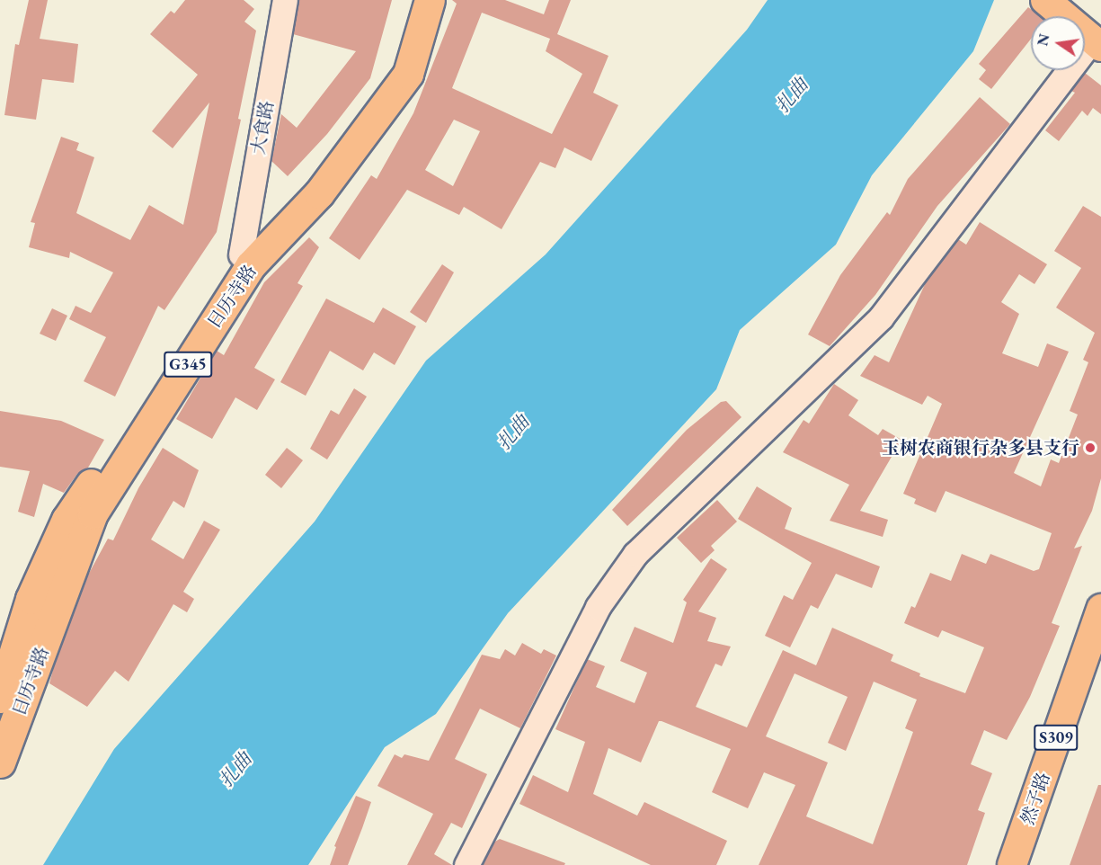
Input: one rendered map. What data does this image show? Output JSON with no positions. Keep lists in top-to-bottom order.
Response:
{
  "streets": {
    "highway": ["日历寺路", "G345"],
    "main road": ["S309", "然子路"],
    "street": ["大食路"]
  },
  "crossings": [
    ["大食路", "日历寺路"]
  ],
  "water": ["扎曲"],
  "places": ["玉树农商银行杂多县支行"],
  "north": "left"
}
